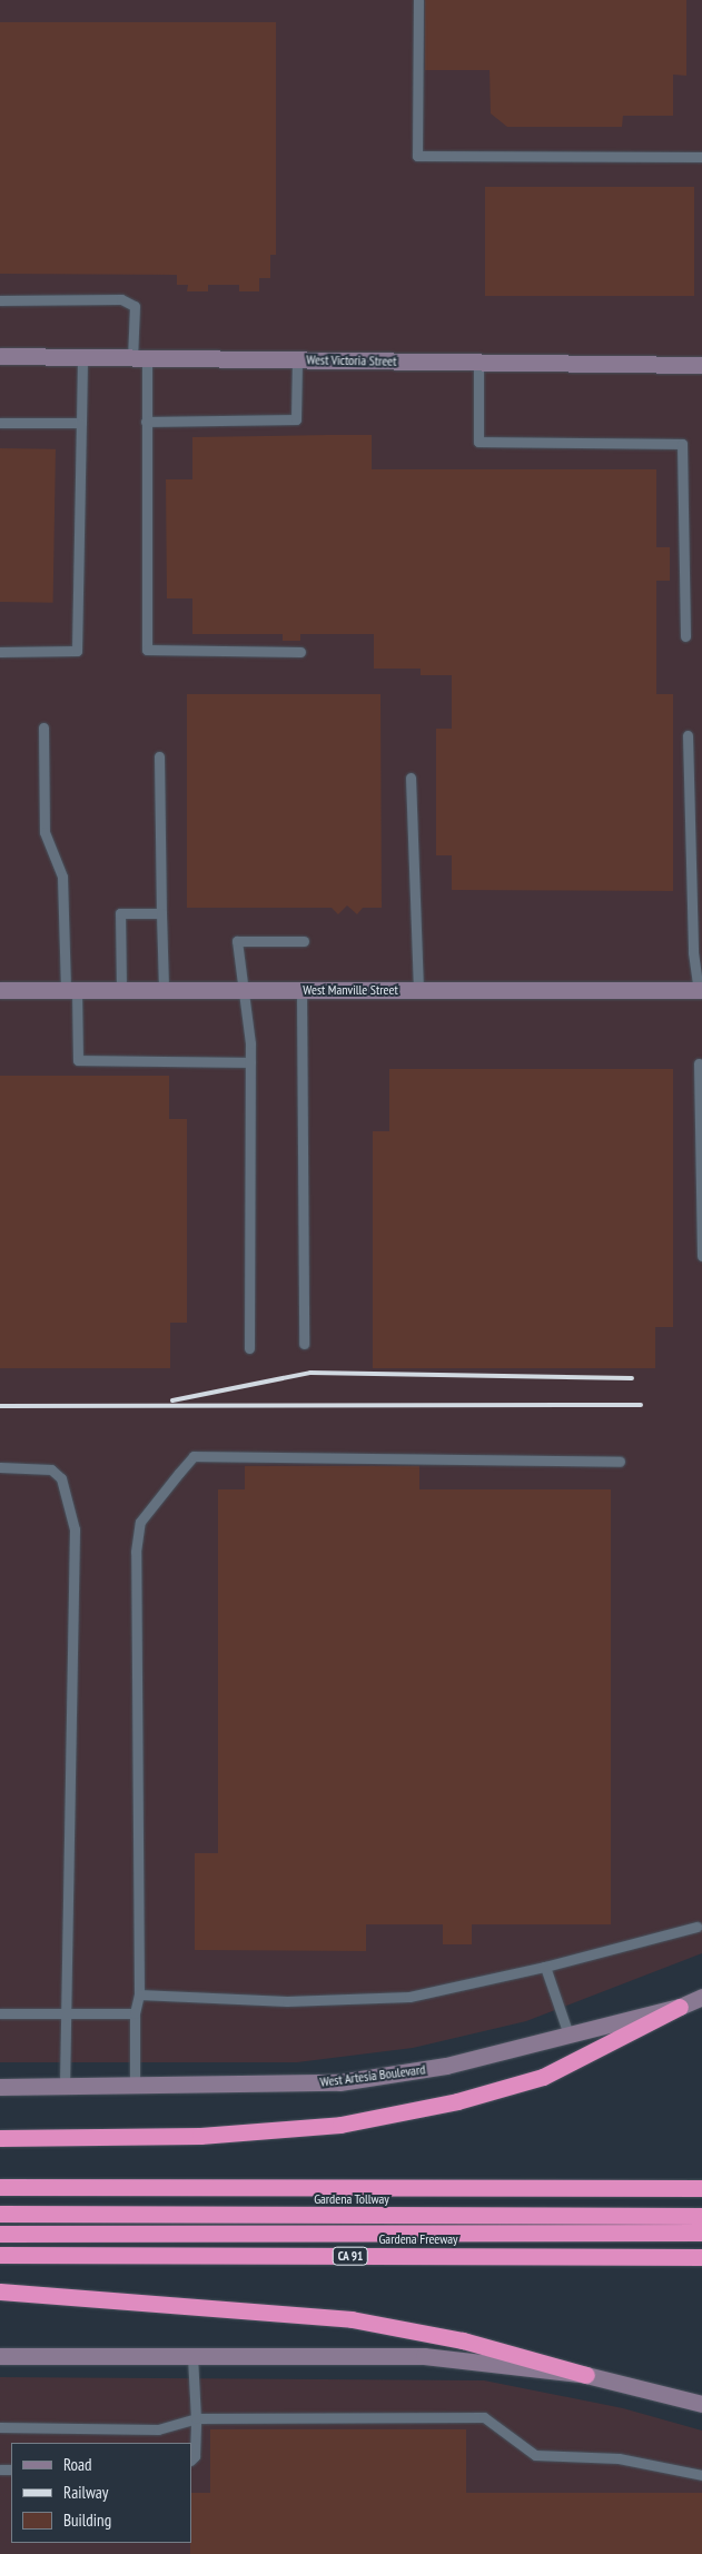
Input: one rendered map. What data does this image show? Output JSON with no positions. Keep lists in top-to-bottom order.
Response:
{
  "streets": {
    "highway": ["Gardena Tollway", "Gardena Freeway", "CA 91"],
    "main road": ["West Victoria Street", "West Manville Street", "West Artesia Boulevard"]
  },
  "legend": ["Road", "Railway", "Building"]
}
